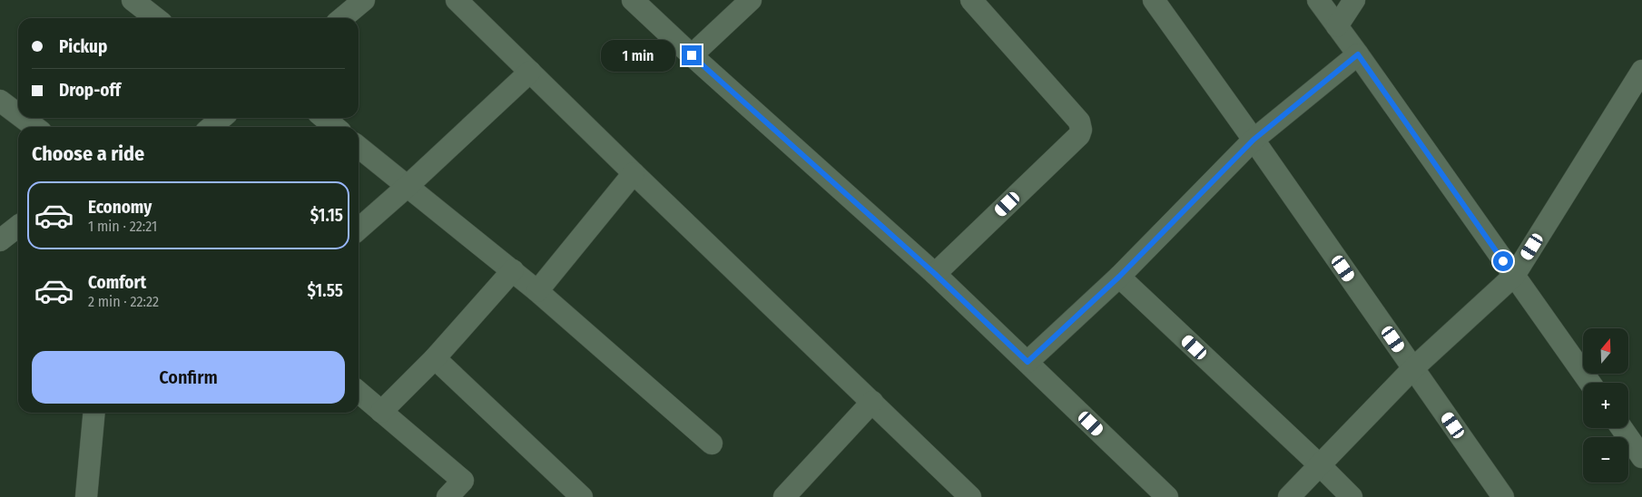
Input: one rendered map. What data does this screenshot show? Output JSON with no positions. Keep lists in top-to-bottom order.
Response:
{
  "north": "top",
  "page": {
    "banner": ["Pickup", "Drop-off"],
    "bubble": "1 min",
    "heading": "Choose a ride",
    "list": [
      {
        "name": "Economy",
        "note": "1 min · 22:21",
        "value": "$1.15"
      },
      {
        "name": "Comfort",
        "note": "2 min · 22:22",
        "value": "$1.55"
      }
    ],
    "map_buttons": ["+", "−"],
    "buttons": "Confirm"
  }
}
